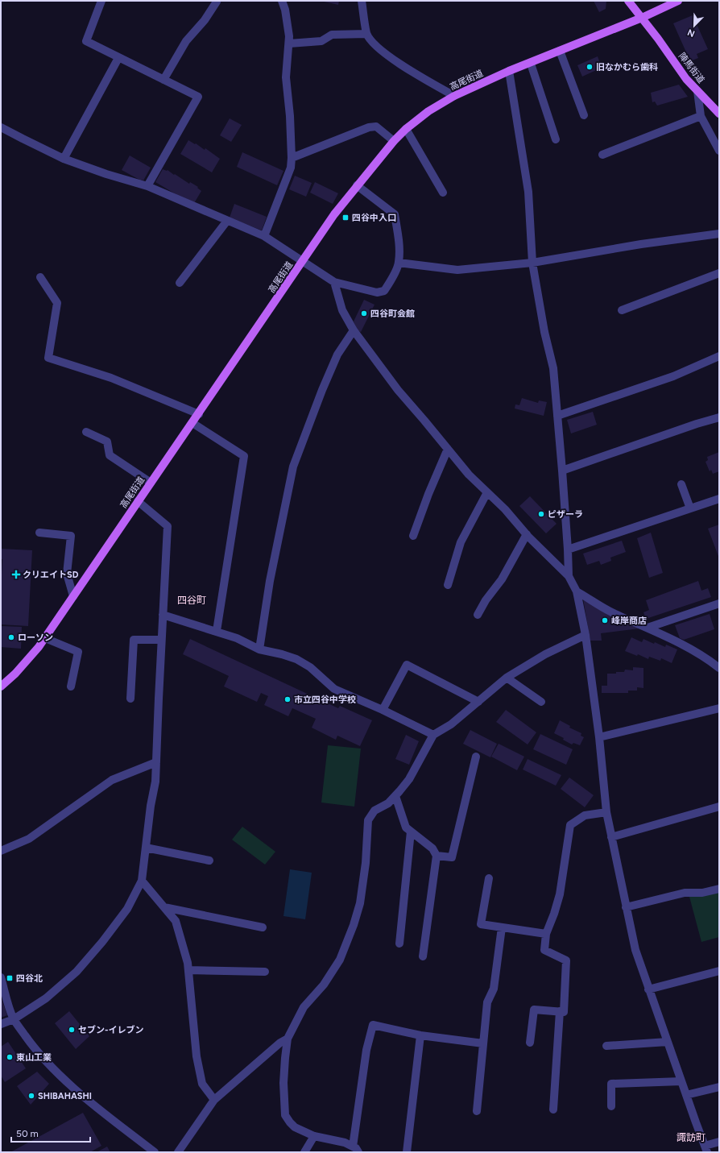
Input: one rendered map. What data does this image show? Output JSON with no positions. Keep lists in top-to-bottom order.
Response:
{
  "streets": {
    "main road": ["陣馬街道", "高尾街道"]
  },
  "crossings": [
    ["陣馬街道", "高尾街道"]
  ],
  "districts": ["四谷町", "諏訪町"],
  "places": {
    "other": [
      "旧なかむら歯科",
      "四谷町会館",
      "ピザーラ",
      "峰岸商店",
      "ローソン",
      "市立四谷中学校",
      "セブン-イレブン",
      "東山工業",
      "SHIBAHASHI"
    ],
    "transit": ["四谷中入口", "四谷北"],
    "health": ["クリエイトSD"]
  },
  "scale_bar": "50 m",
  "north": "bottom left"
}
